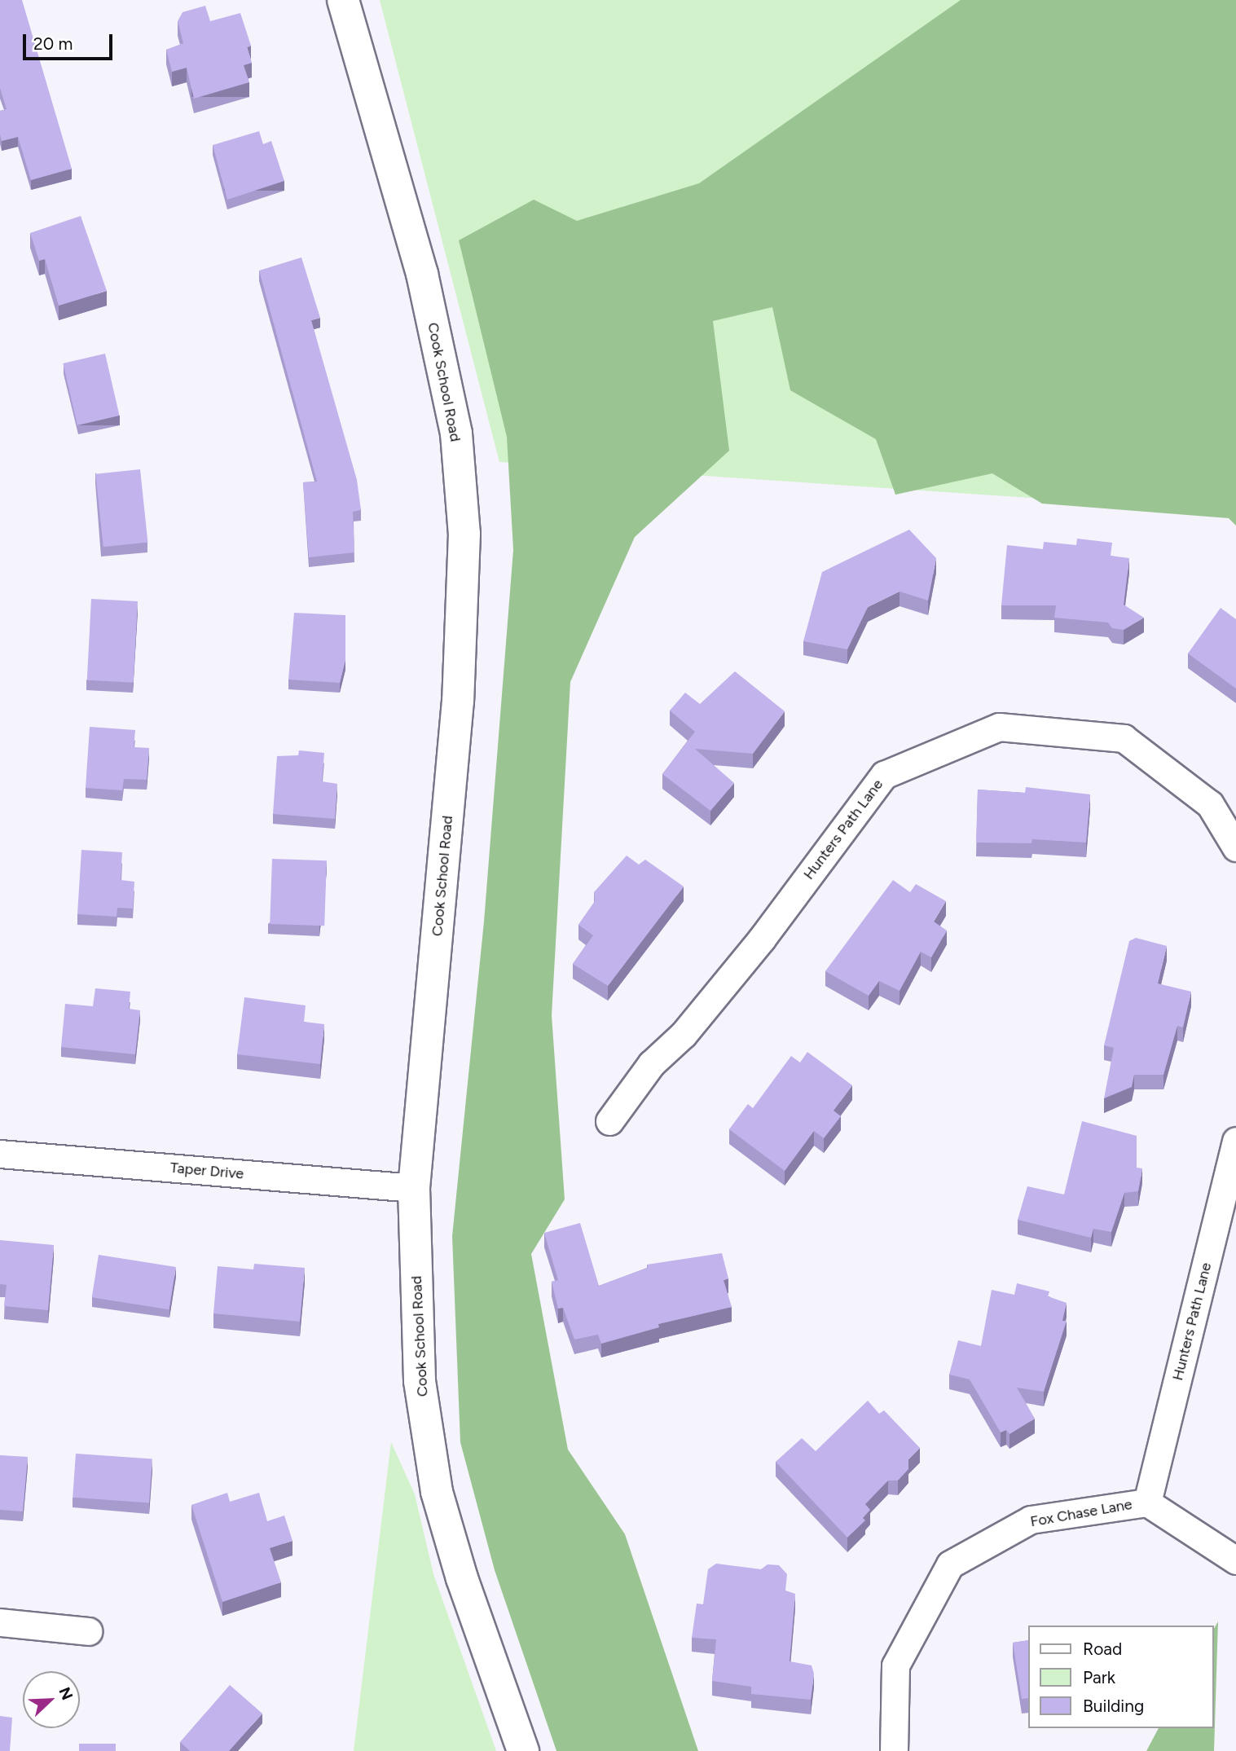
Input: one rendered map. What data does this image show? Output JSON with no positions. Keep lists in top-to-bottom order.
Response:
{
  "streets": {
    "street": [
      "Cook School Road",
      "Hunters Path Lane",
      "Taper Drive",
      "Fox Chase Lane"
    ]
  },
  "crossings": [
    ["Cook School Road", "Taper Drive"],
    ["Hunters Path Lane", "Fox Chase Lane"]
  ],
  "legend": ["Road", "Park", "Building"],
  "scale_bar": "20 m",
  "north": "top right"
}
